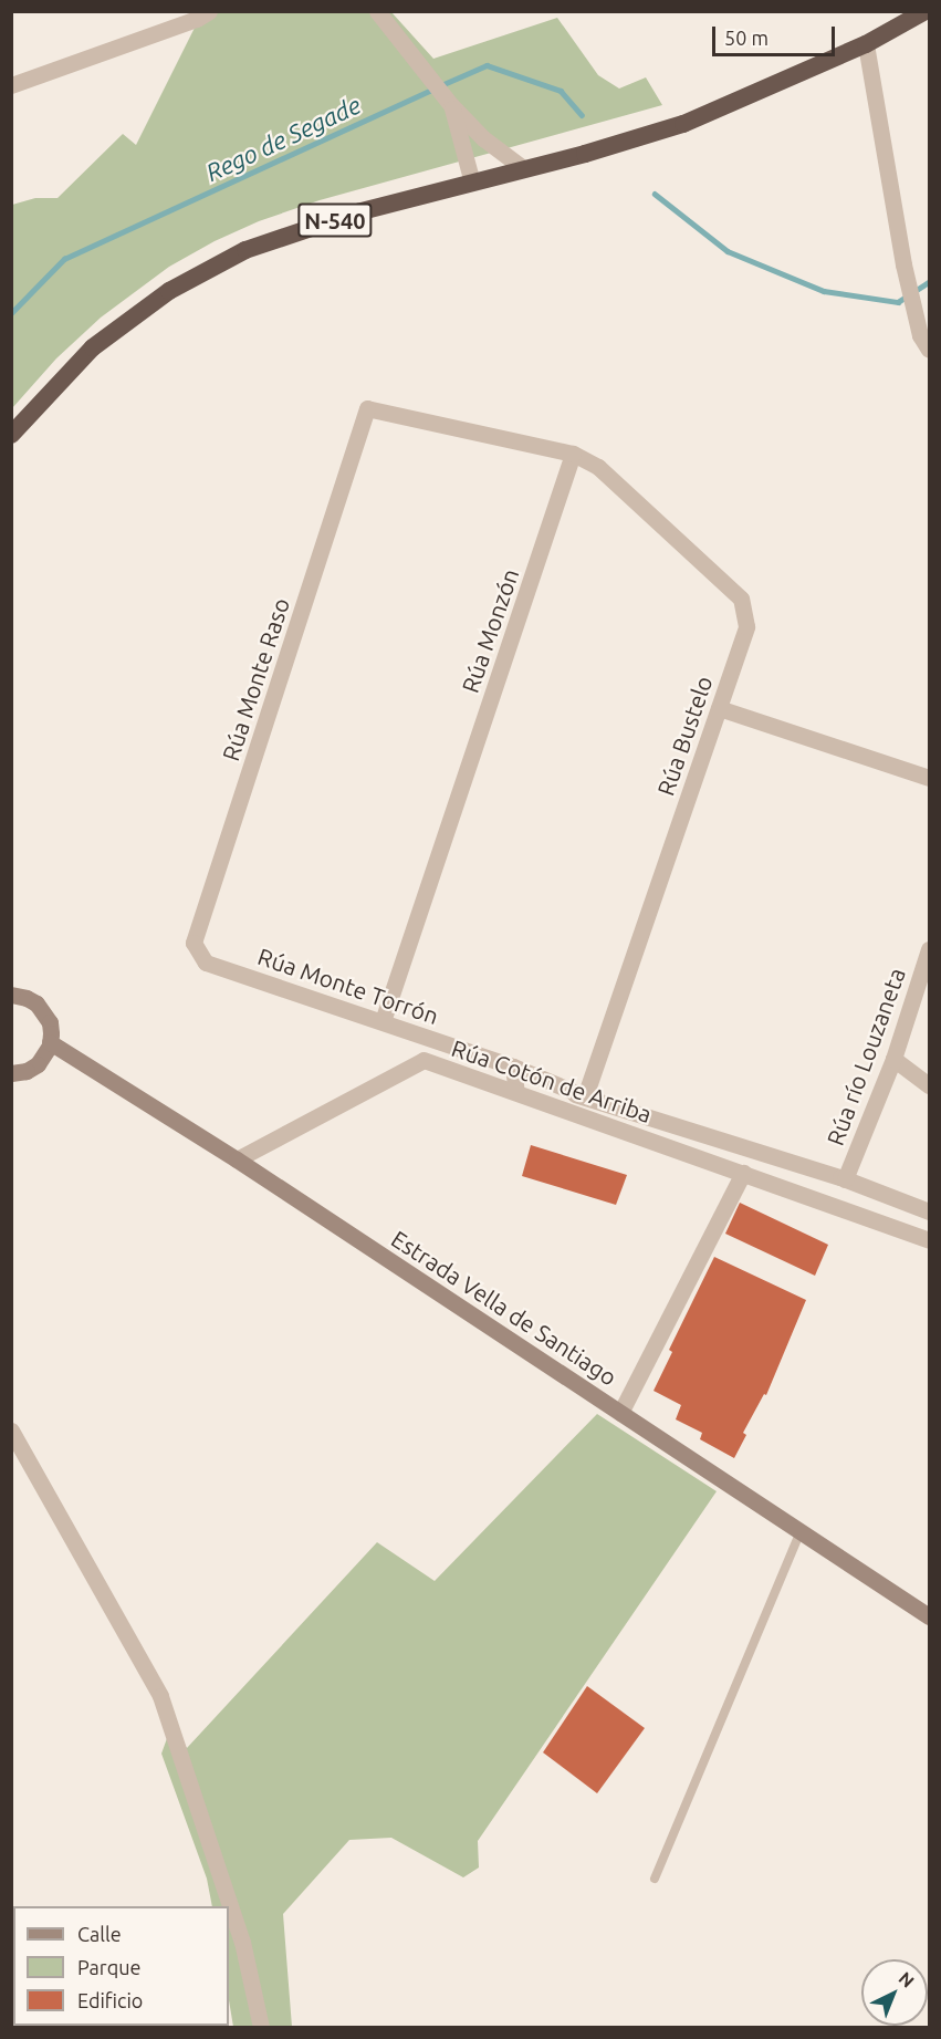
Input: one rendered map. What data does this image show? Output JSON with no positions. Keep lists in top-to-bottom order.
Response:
{
  "streets": {
    "highway": ["N-540"],
    "main road": ["Estrada Vella de Santiago"],
    "street": [
      "Rúa Monzón",
      "Rúa Monte Raso",
      "Rúa Bustelo",
      "Rúa Monte Torrón",
      "Rúa río Louzaneta",
      "Rúa Cotón de Arriba"
    ]
  },
  "crossings": [
    ["Rúa Monzón", "Rúa Monte Raso"],
    ["Rúa Monzón", "Rúa Bustelo"],
    ["Rúa Monzón", "Rúa Monte Torrón"],
    ["Rúa Monte Raso", "Rúa Bustelo"],
    ["Rúa Monte Raso", "Rúa Monte Torrón"],
    ["Rúa Bustelo", "Rúa Monte Torrón"],
    ["Rúa Monte Torrón", "Rúa río Louzaneta"],
    ["Rúa Monte Torrón", "Rúa Cotón de Arriba"],
    ["Rúa río Louzaneta", "Rúa Cotón de Arriba"],
    ["Rúa Cotón de Arriba", "Estrada Vella de Santiago"]
  ],
  "water": ["Rego de Segade"],
  "legend": ["Calle", "Parque", "Edificio"],
  "scale_bar": "50 m",
  "north": "top right"
}
